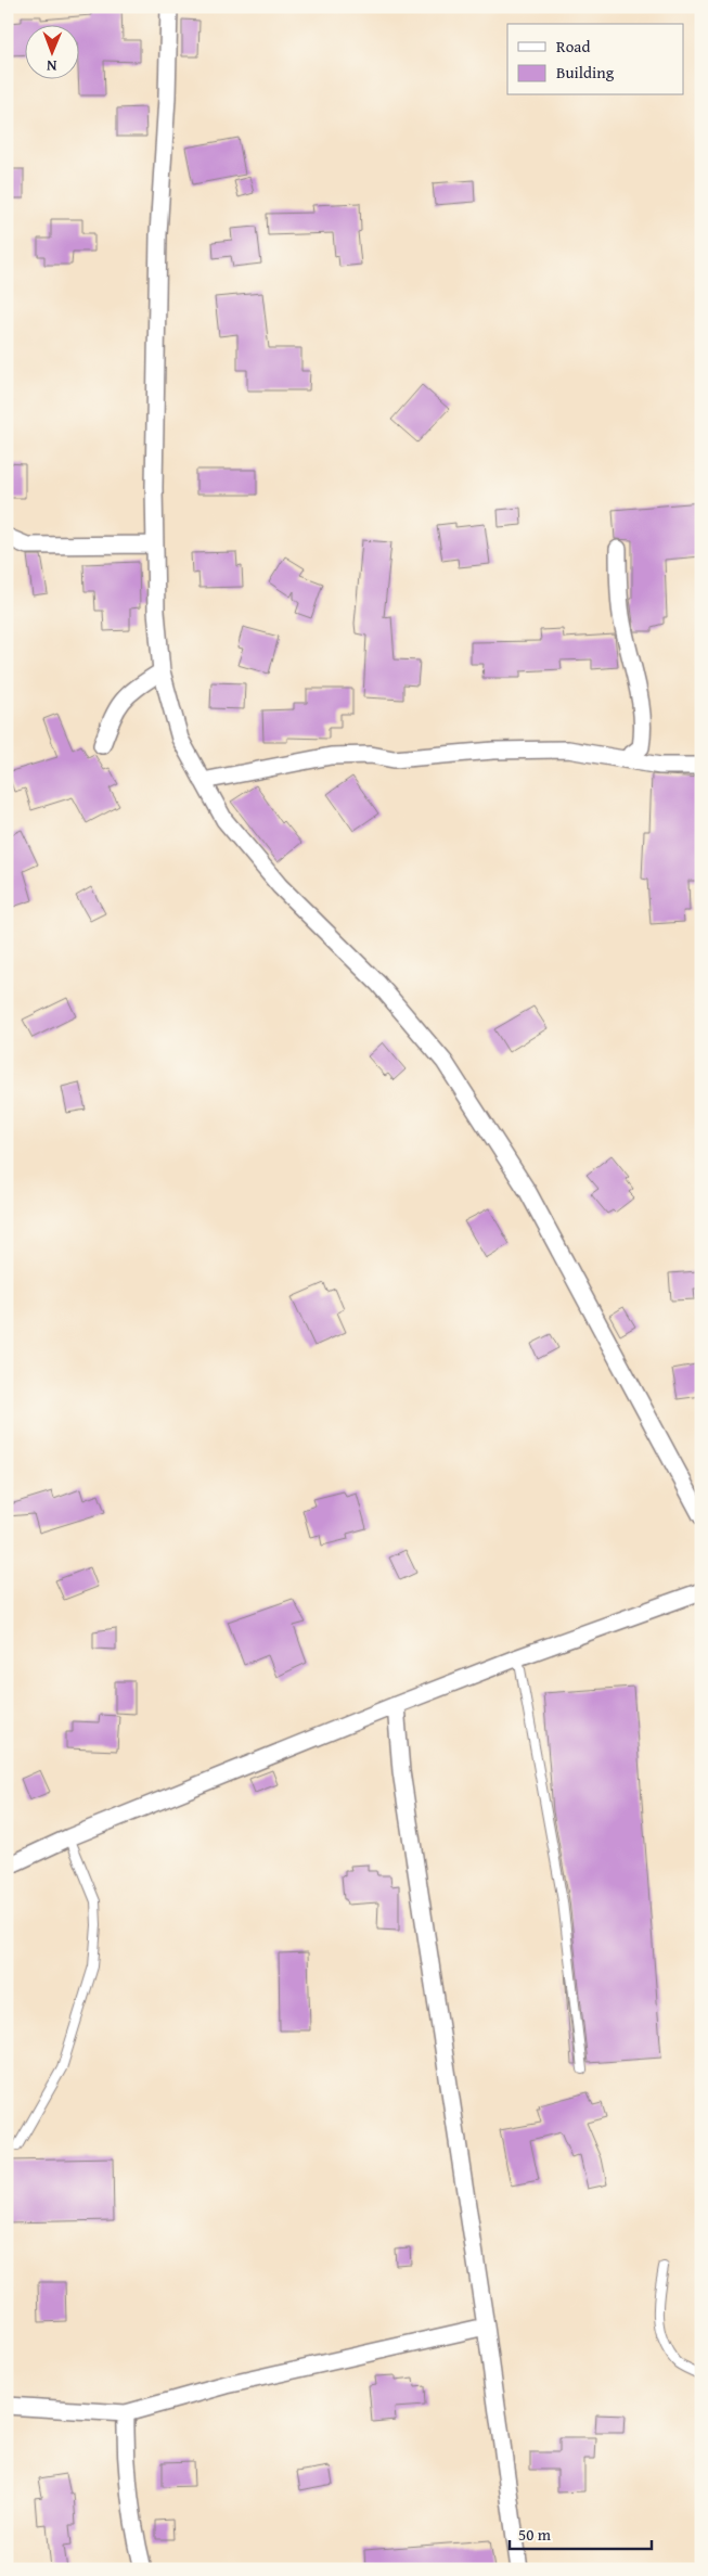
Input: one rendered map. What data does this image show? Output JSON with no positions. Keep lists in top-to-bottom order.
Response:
{
  "legend": ["Road", "Building"],
  "scale_bar": "50 m",
  "north": "bottom"
}
